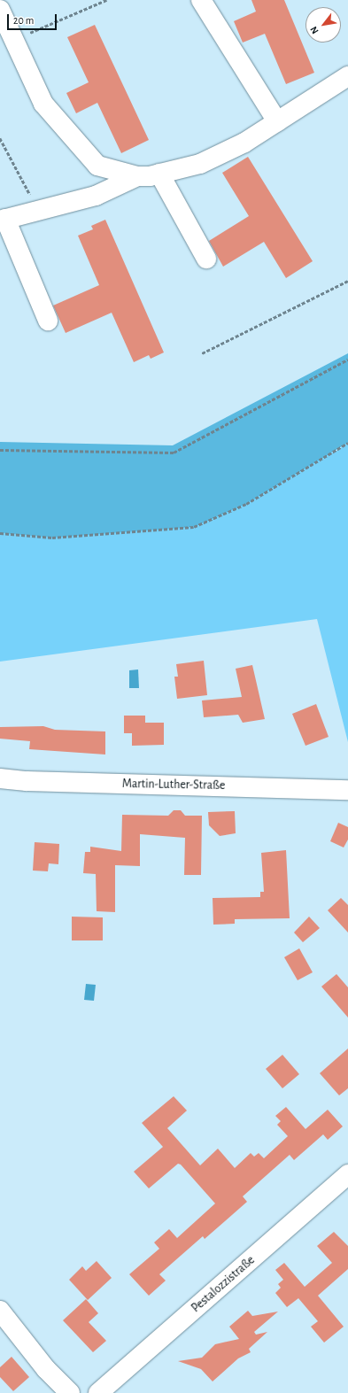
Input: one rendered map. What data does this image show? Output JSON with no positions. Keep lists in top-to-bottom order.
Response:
{
  "streets": {
    "street": ["Martin-Luther-Straße", "Pestalozzistraße"]
  },
  "scale_bar": "20 m",
  "north": "bottom left"
}
